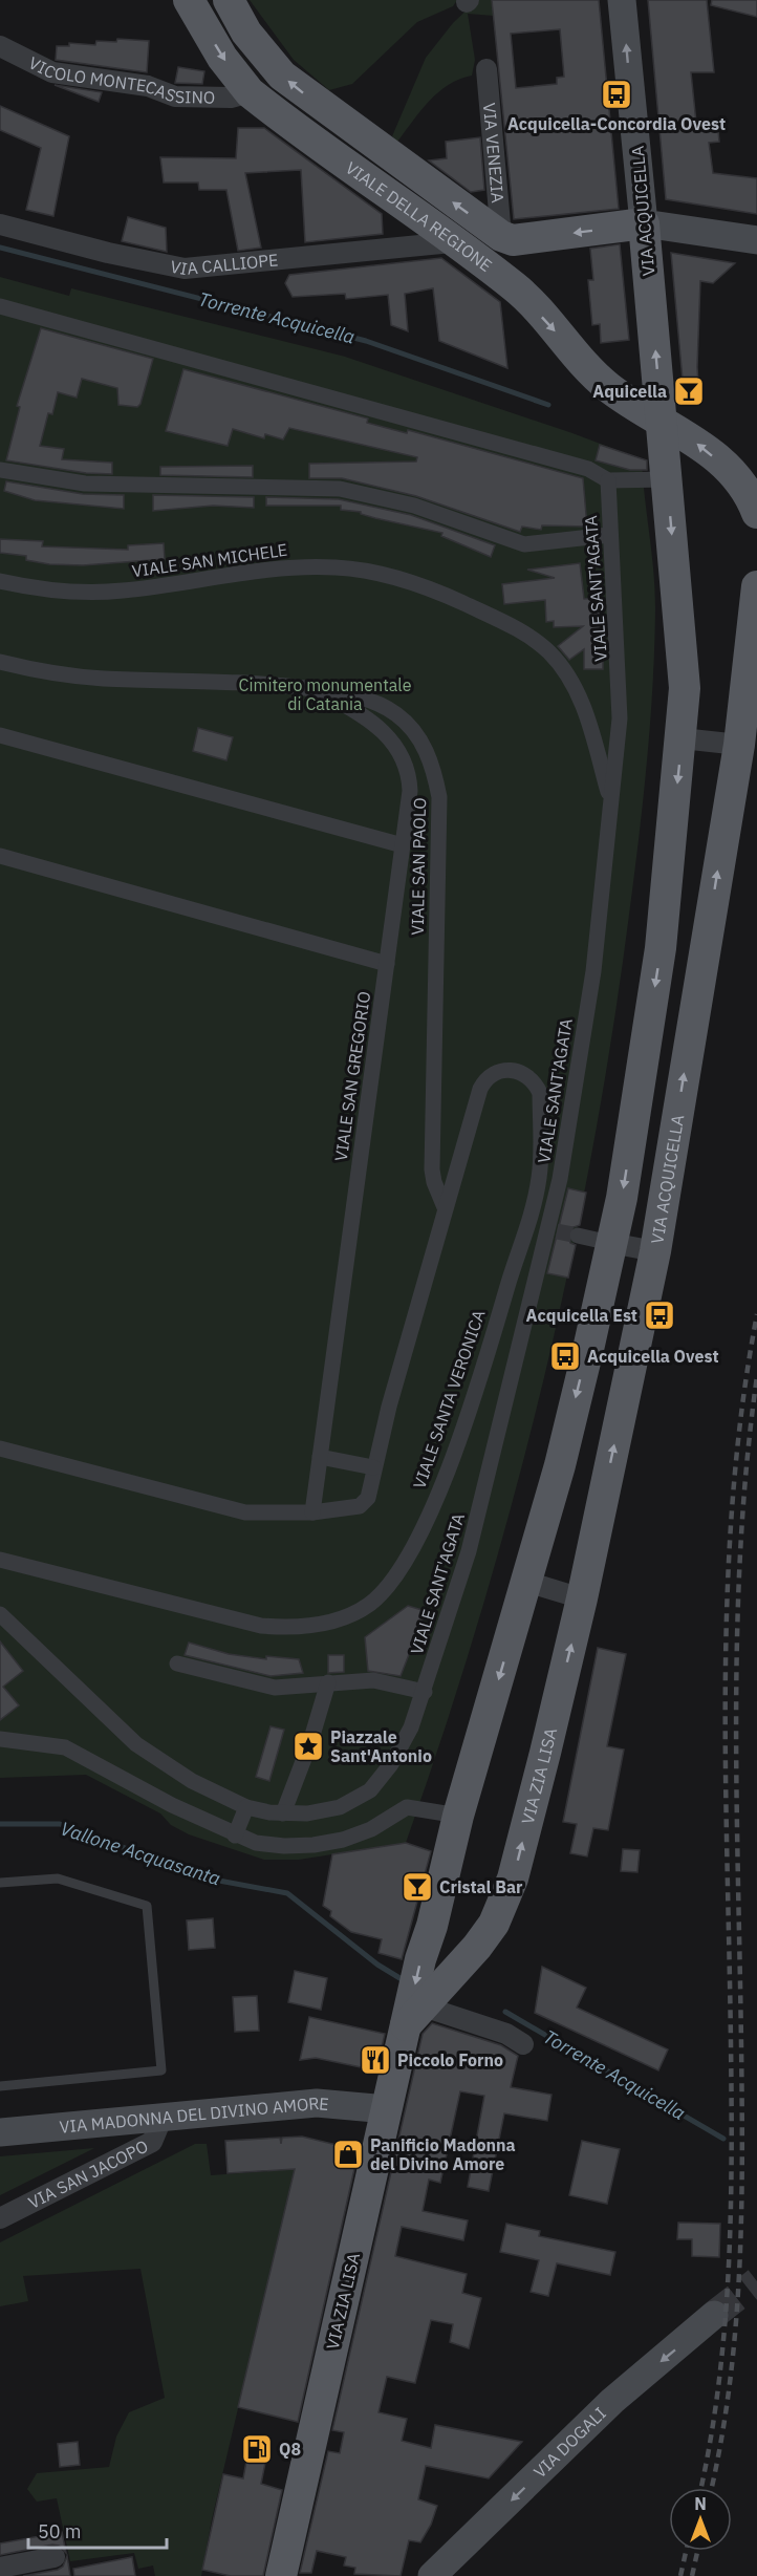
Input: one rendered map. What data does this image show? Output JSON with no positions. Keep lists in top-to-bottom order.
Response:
{
  "streets": {
    "main road": [
      "VIA ACQUICELLA",
      "VIALE DELLA REGIONE",
      "VIA ZIA LISA",
      "VIA MADONNA DEL DIVINO AMORE",
      "VIA DOGALI"
    ],
    "street": [
      "VICOLO MONTECASSINO",
      "VIA VENEZIA",
      "VIA CALLIOPE",
      "VIALE SAN MICHELE",
      "VIALE SANT'AGATA",
      "VIALE SAN PAOLO",
      "VIALE SAN GREGORIO",
      "VIALE SANTA VERONICA",
      "VIA SAN JACOPO"
    ]
  },
  "crossings": [
    ["VICOLO MONTECASSINO", "VIALE DELLA REGIONE"],
    ["VIA ACQUICELLA", "VIALE DELLA REGIONE"],
    ["VIA ACQUICELLA", "VIA ZIA LISA"],
    ["VIALE DELLA REGIONE", "VIA CALLIOPE"],
    ["VIALE SAN MICHELE", "VIALE SANT'AGATA"],
    ["VIALE SAN PAOLO", "VIALE SAN GREGORIO"],
    ["VIALE SAN PAOLO", "VIALE SANTA VERONICA"],
    ["VIALE SAN GREGORIO", "VIALE SANTA VERONICA"],
    ["VIA ZIA LISA", "VIA MADONNA DEL DIVINO AMORE"],
    ["VIA MADONNA DEL DIVINO AMORE", "VIA SAN JACOPO"]
  ],
  "one_way": ["VIALE DELLA REGIONE", "VIA DOGALI"],
  "water": ["Torrente Acquicella", "Vallone Acquasanta"],
  "parks": ["Cimitero monumentale di Catania"],
  "places": {
    "bus stop": ["Acquicella-Concordia Ovest", "Acquicella Est", "Acquicella Ovest"],
    "bar": ["Aquicella", "Cristal Bar"],
    "place": ["Piazzale Sant'Antonio"],
    "restaurant": ["Piccolo Forno"],
    "shop": ["Panificio Madonna del Divino Amore"],
    "fuel station": ["Q8"]
  },
  "scale_bar": "50 m",
  "north": "top"
}
